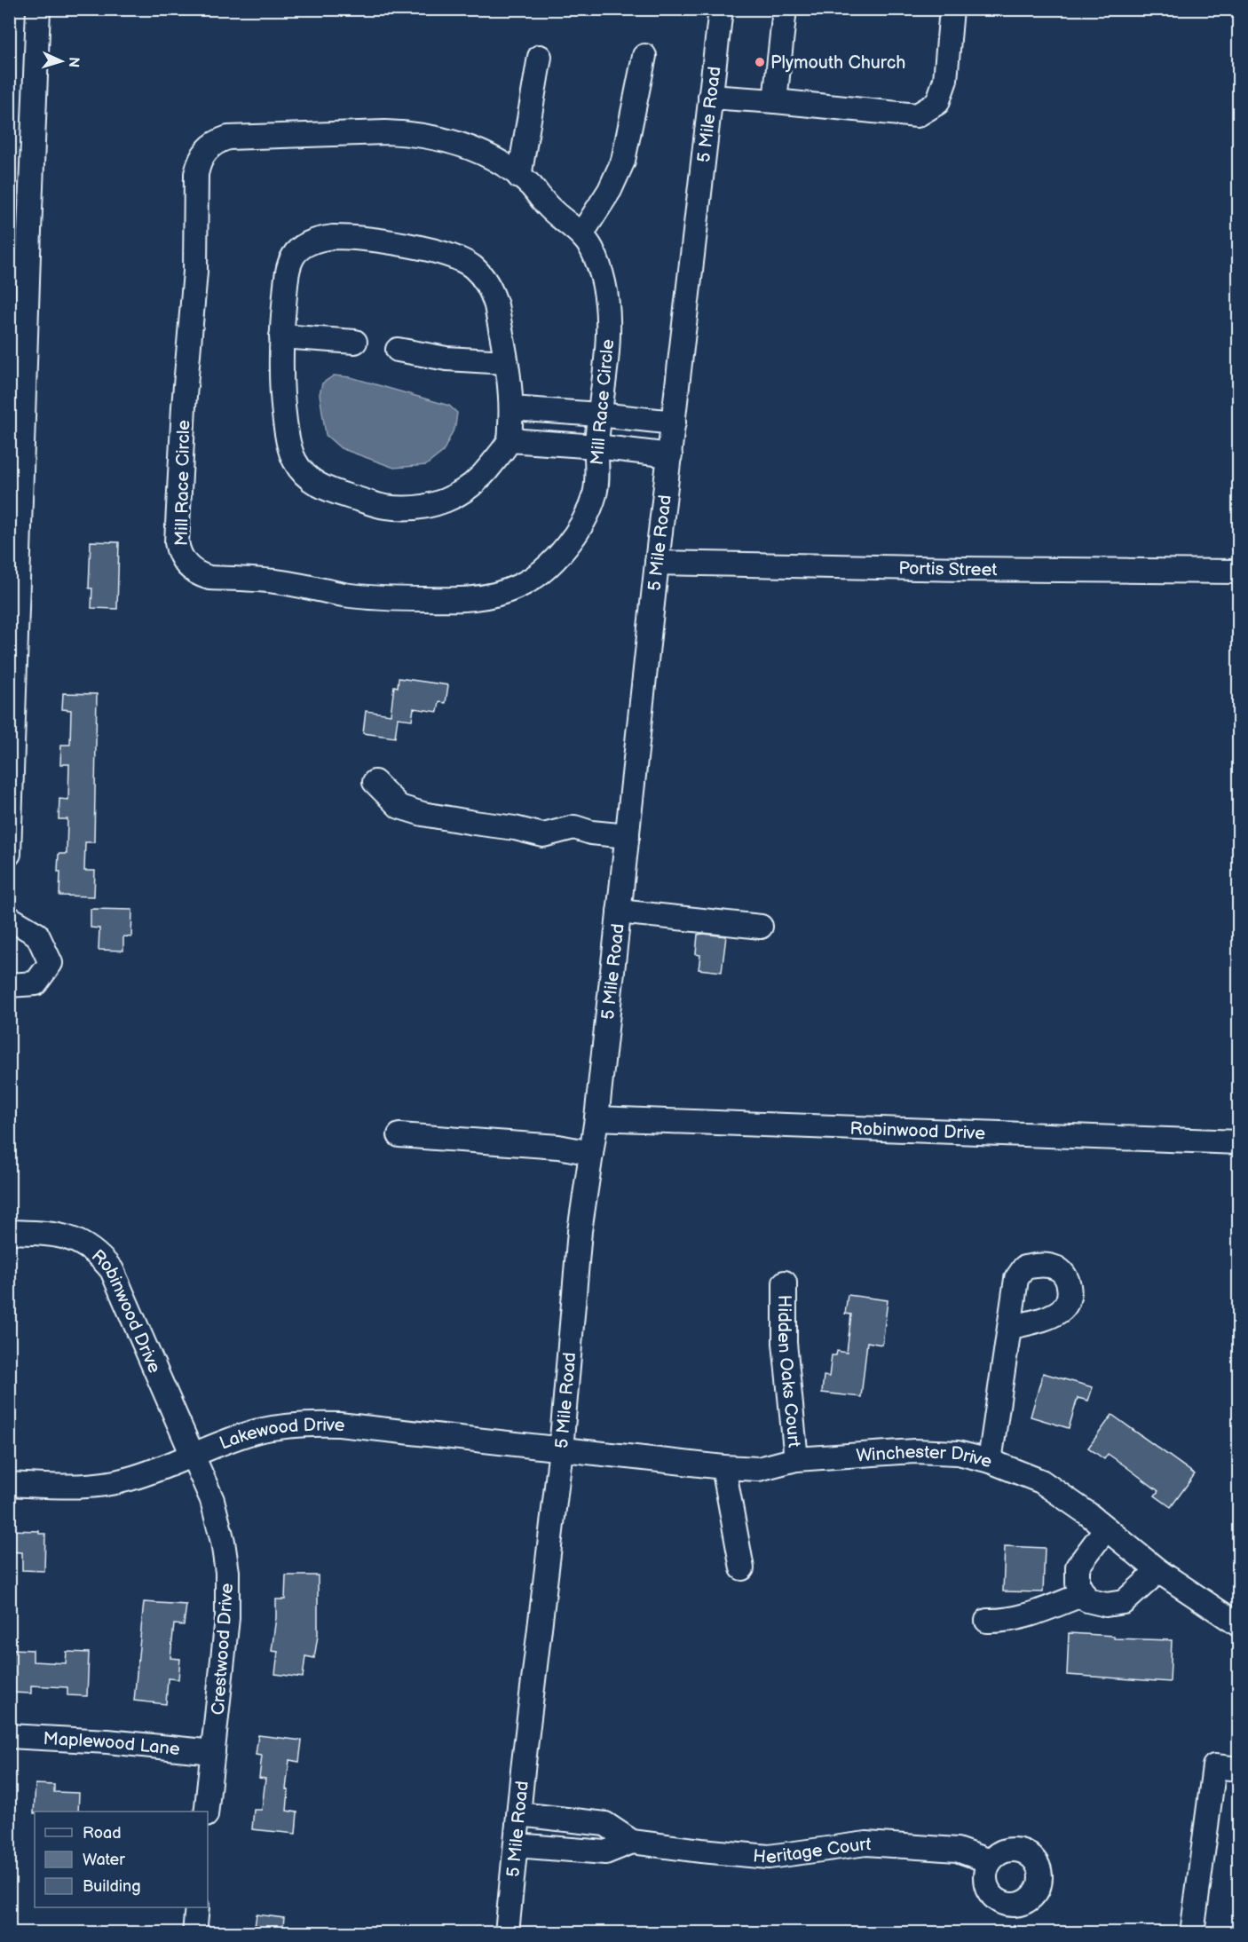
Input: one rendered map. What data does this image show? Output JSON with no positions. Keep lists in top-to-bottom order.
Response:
{
  "streets": {
    "street": [
      "5 Mile Road",
      "Mill Race Circle",
      "Portis Street",
      "Robinwood Drive",
      "Hidden Oaks Court",
      "Lakewood Drive",
      "Winchester Drive",
      "Crestwood Drive",
      "Maplewood Lane",
      "Heritage Court"
    ]
  },
  "crossings": [
    ["5 Mile Road", "Portis Street"],
    ["5 Mile Road", "Robinwood Drive"],
    ["5 Mile Road", "Lakewood Drive"],
    ["5 Mile Road", "Winchester Drive"],
    ["5 Mile Road", "Heritage Court"],
    ["Robinwood Drive", "Lakewood Drive"],
    ["Robinwood Drive", "Crestwood Drive"],
    ["Hidden Oaks Court", "Winchester Drive"],
    ["Lakewood Drive", "Winchester Drive"],
    ["Lakewood Drive", "Crestwood Drive"],
    ["Crestwood Drive", "Maplewood Lane"]
  ],
  "places": ["Plymouth Church"],
  "legend": ["Road", "Water", "Building"],
  "north": "right"
}
